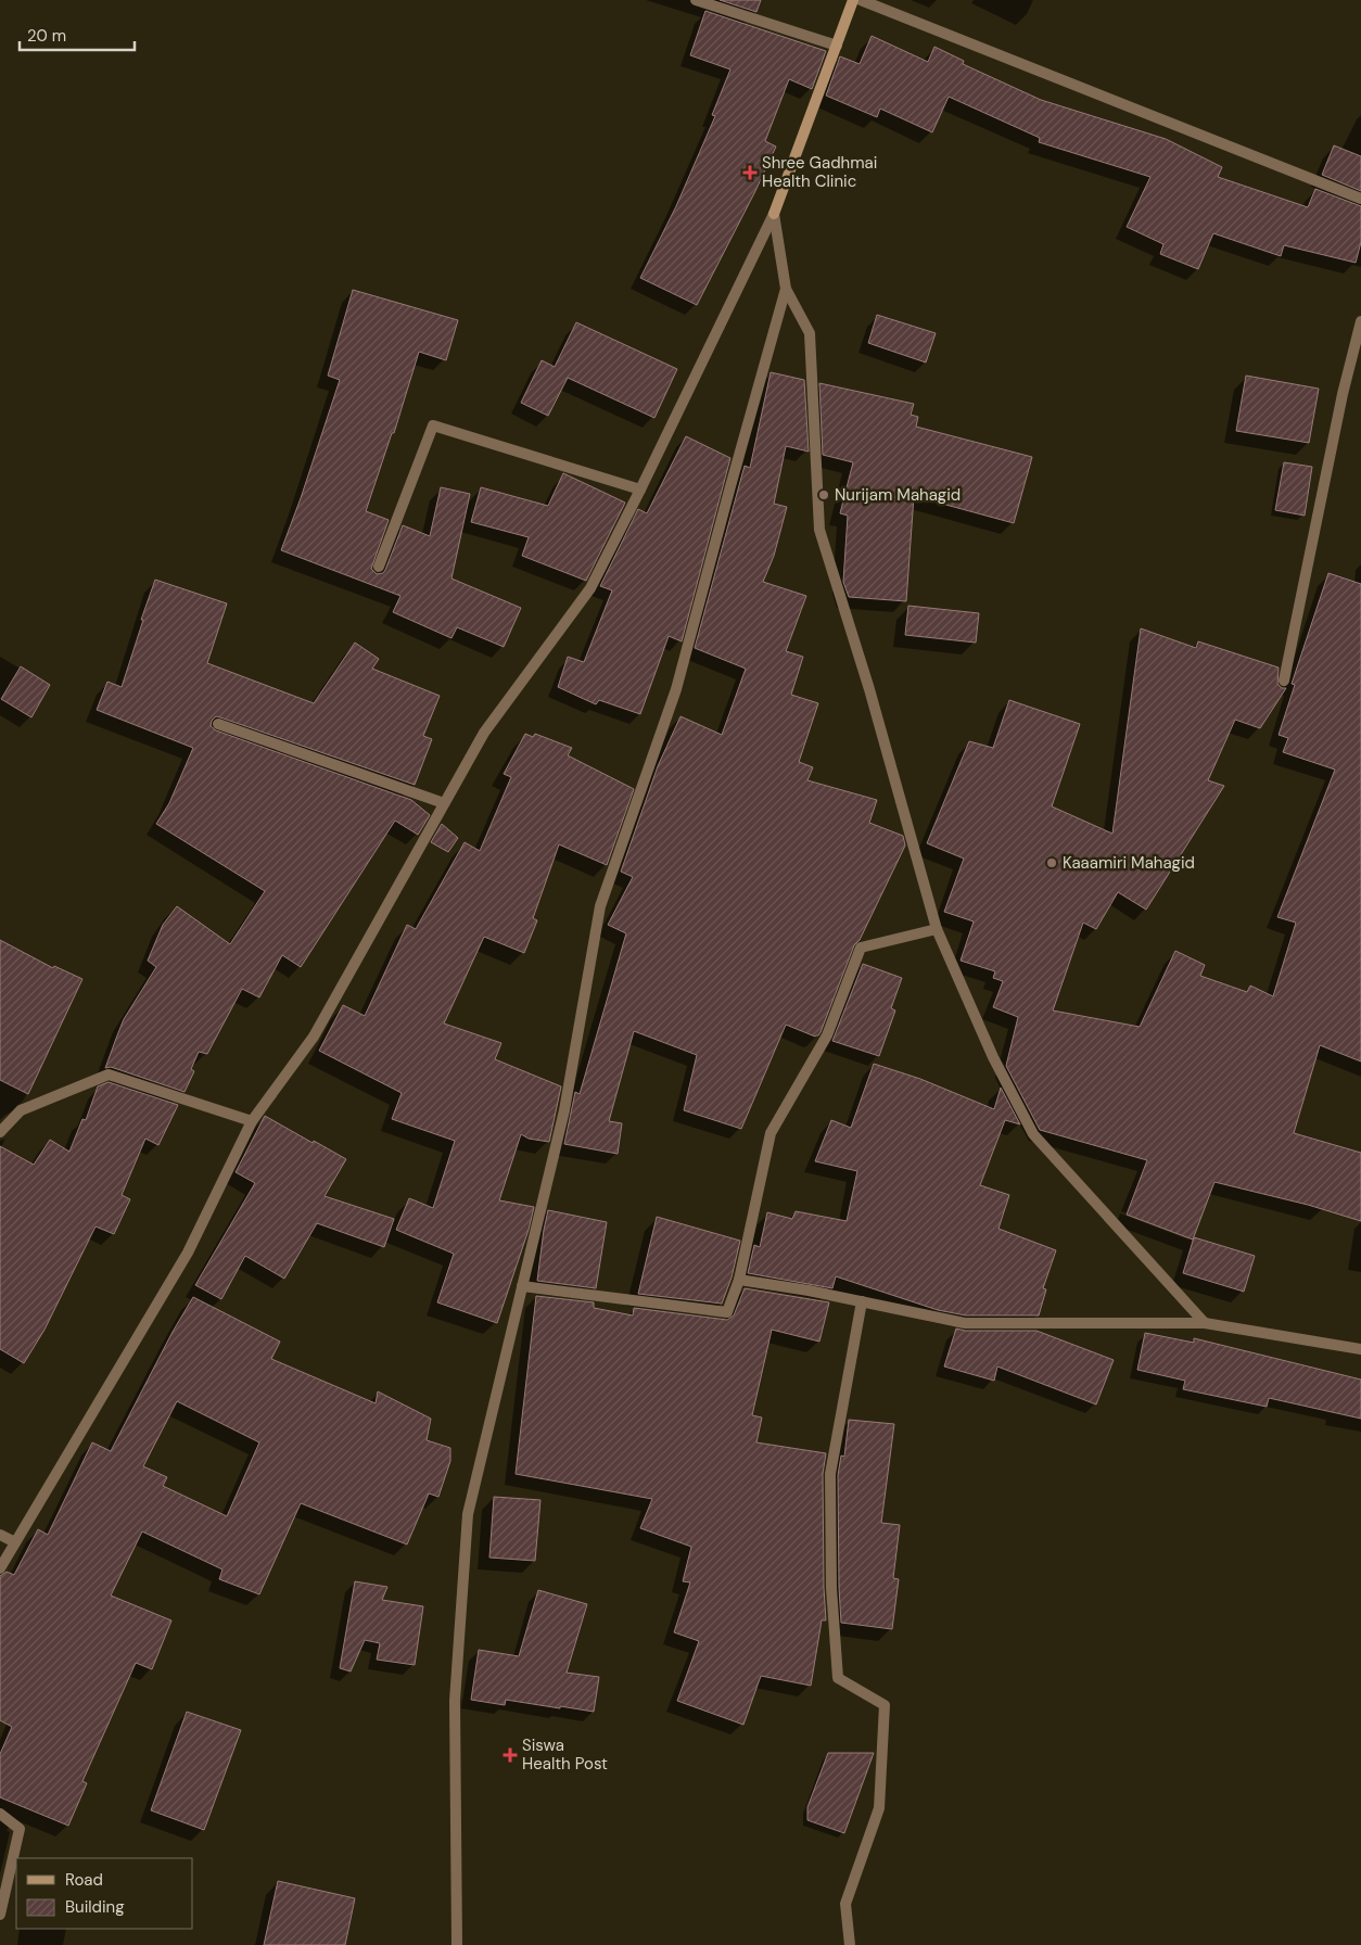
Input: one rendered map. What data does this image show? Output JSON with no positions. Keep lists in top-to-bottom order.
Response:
{
  "places": {
    "health": ["Shree Gadhmai Health Clinic", "Siswa Health Post"],
    "other": ["Nurijam Mahagid", "Kaaamiri Mahagid"]
  },
  "legend": ["Road", "Building"],
  "scale_bar": "20 m"
}
